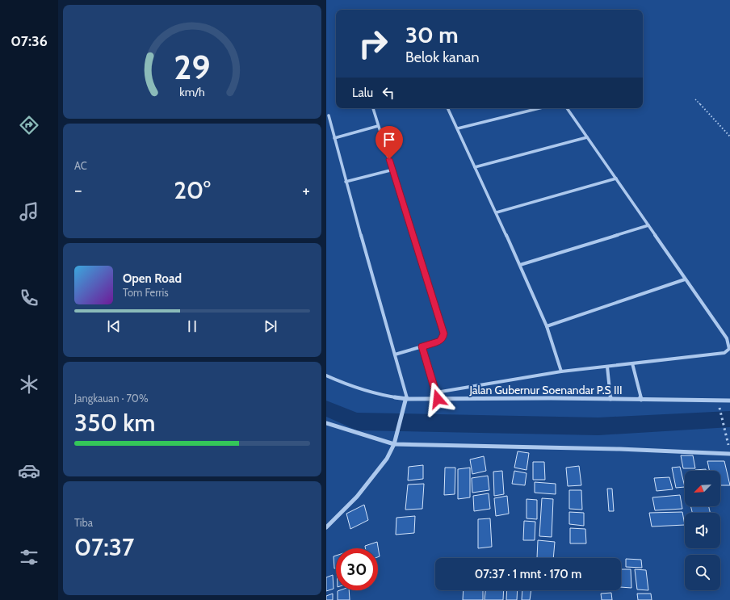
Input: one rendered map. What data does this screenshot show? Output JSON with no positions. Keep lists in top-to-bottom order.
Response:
{
  "streets": {
    "street": ["Jalan Gubernur Soenandar P.S III"]
  },
  "north": "bottom left",
  "page": {
    "tabs": "07:36",
    "turn": ["30 m", "Belok kanan"],
    "then": "Lalu",
    "tile": [
      "AC",
      ["Jangkauan · 70%", "350 km"],
      ["Tiba", "07:37"]
    ],
    "heat": ["−", "20°", "+"],
    "song": ["Open Road", "Tom Ferris"],
    "limit": "30",
    "trip": "07:37 · 1 mnt · 170 m",
    "gauge": ["29", "km/h"]
  }
}
